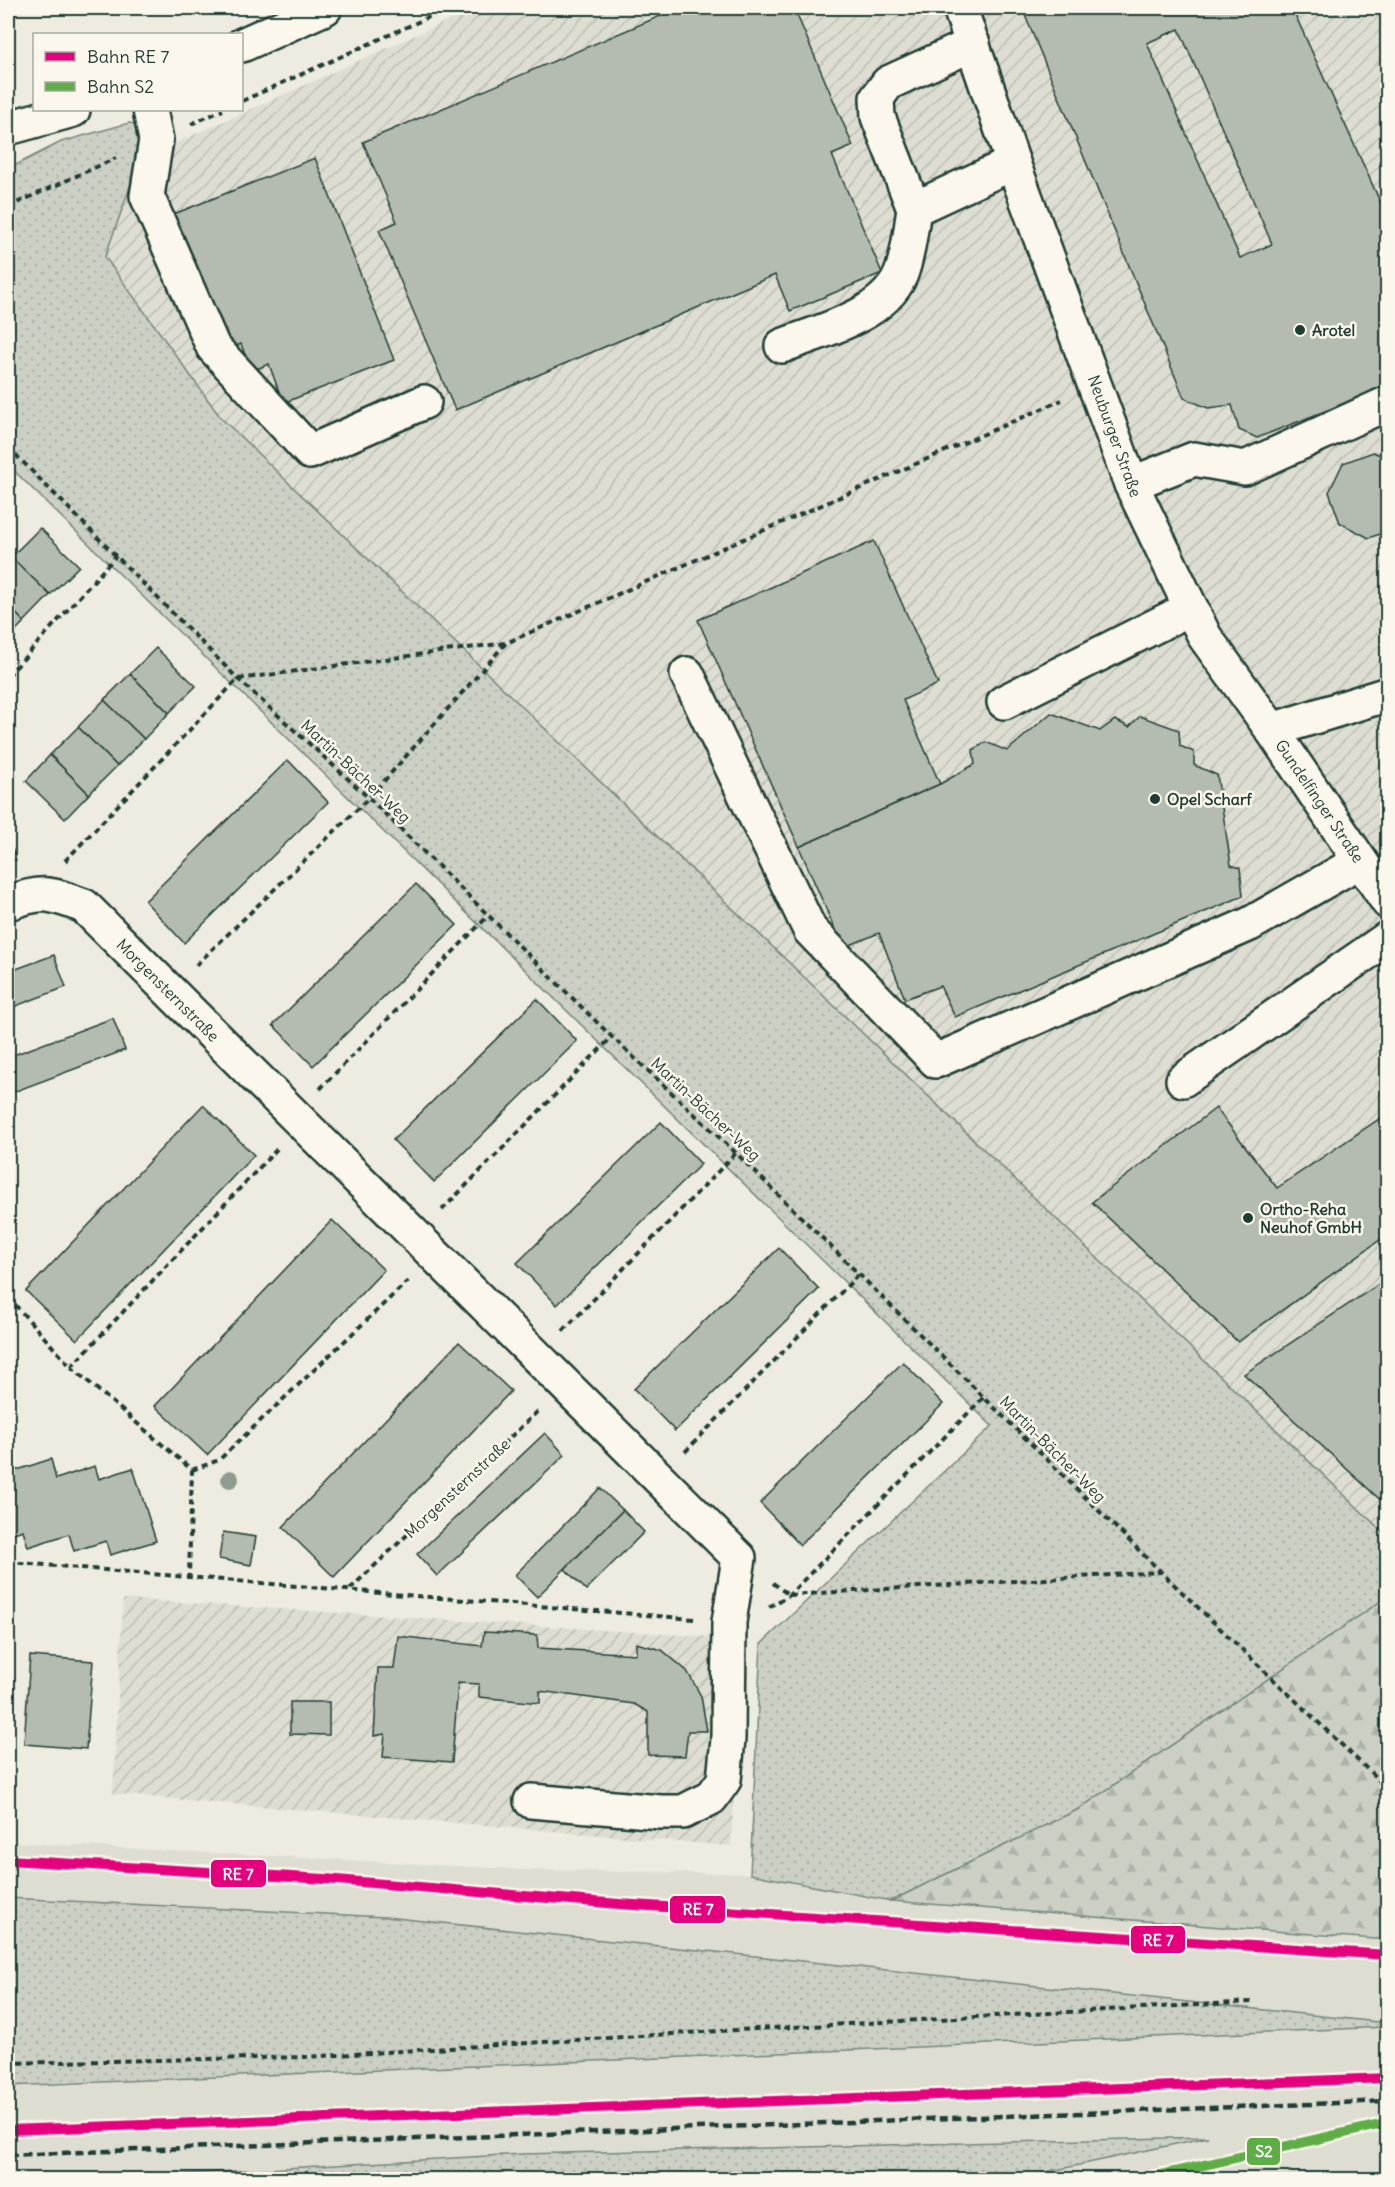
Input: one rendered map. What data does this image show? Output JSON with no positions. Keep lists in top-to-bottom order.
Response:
{
  "streets": {
    "street": ["Neuburger Straße", "Gundelfinger Straße", "Morgensternstraße"],
    "path": ["Martin-Bächer-Weg"]
  },
  "crossings": [
    ["Neuburger Straße", "Gundelfinger Straße"]
  ],
  "places": ["Arotel", "Opel Scharf", "Ortho-Reha Neuhof GmbH"],
  "lines": ["rail line S2"],
  "legend": ["Bahn RE 7", "Bahn S2"]
}
